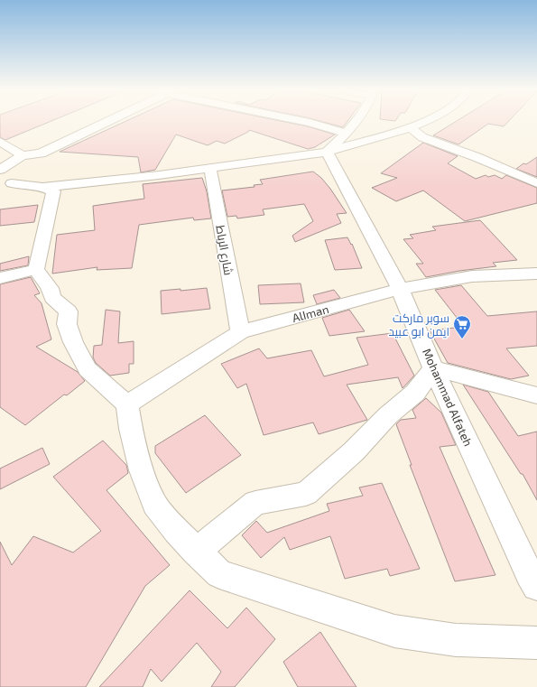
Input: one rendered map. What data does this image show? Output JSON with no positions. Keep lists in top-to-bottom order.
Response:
{
  "streets": {
    "street": ["شارع الرباط", "AlIman", "Mohammad Alfateh"]
  },
  "crossings": [
    ["شارع الرباط", "AlIman"],
    ["AlIman", "Mohammad Alfateh"]
  ],
  "places": {
    "supermarket": ["سوبر ماركت ايمن ابو عبيد"]
  }
}
